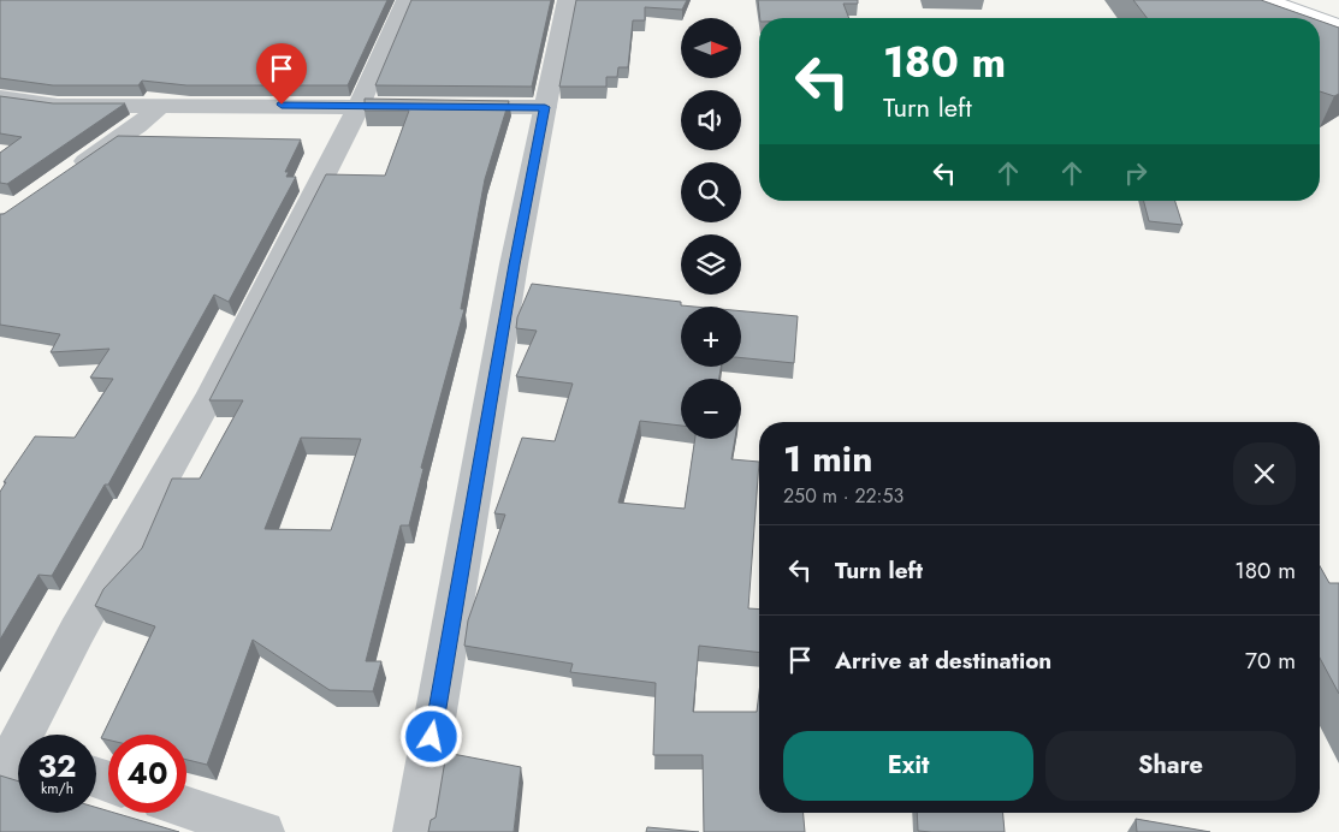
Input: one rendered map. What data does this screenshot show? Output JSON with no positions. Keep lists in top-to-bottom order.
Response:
{
  "north": "right",
  "page": {
    "map_buttons": ["+", "−"],
    "turn": ["180 m", "Turn left"],
    "heading": ["1 min", "250 m · 22:53"],
    "list": [
      {
        "name": "Turn left",
        "value": "180 m"
      },
      {
        "name": "Arrive at destination",
        "value": "70 m"
      }
    ],
    "buttons": ["Exit", "Share"],
    "speed": "32 km/h",
    "limit": "40"
  }
}
